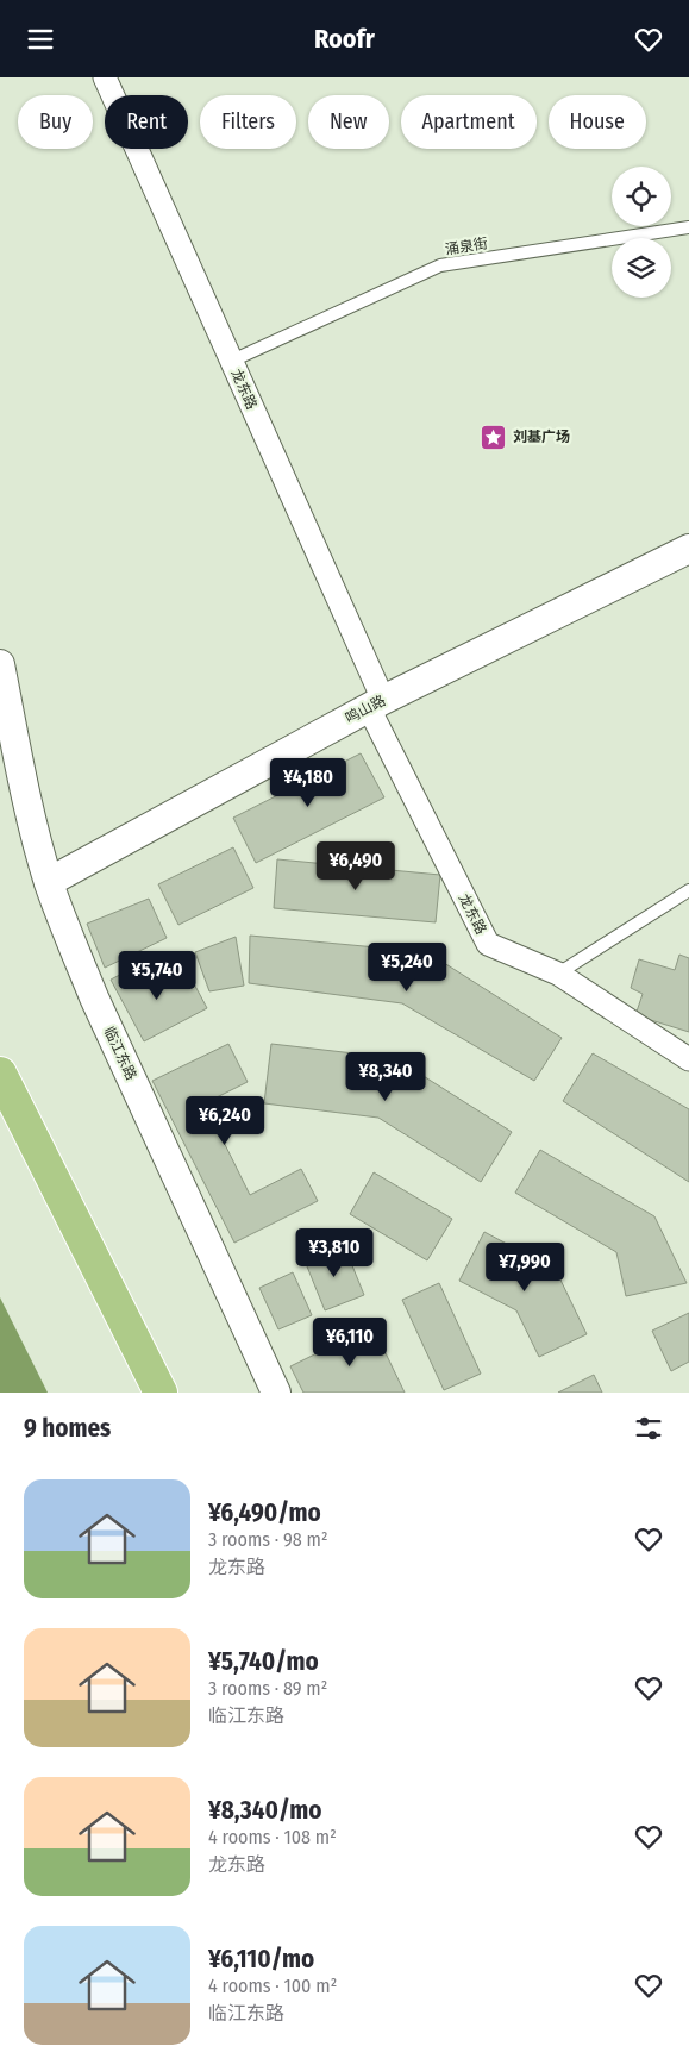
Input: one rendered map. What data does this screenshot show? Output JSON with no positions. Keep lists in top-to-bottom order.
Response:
{
  "streets": {
    "street": ["龙东路", "鸣山路", "临江东路"],
    "lane": ["涌泉街"]
  },
  "crossings": [
    ["涌泉街", "龙东路"],
    ["龙东路", "鸣山路"],
    ["鸣山路", "临江东路"]
  ],
  "places": {
    "place": ["刘基广场"]
  },
  "page": {
    "header": "Roofr",
    "chip": [
      "Buy",
      "Rent",
      "Filters",
      "New",
      "Apartment",
      "House"
    ],
    "price": [
      "¥4,180",
      "¥6,490",
      "¥5,240",
      "¥5,740",
      "¥8,340",
      "¥6,240",
      "¥3,810",
      "¥7,990",
      "¥6,110"
    ],
    "heading": "9 homes",
    "list": [
      {
        "name": "¥6,490/mo",
        "note": "3 rooms · 98 m² · 龙东路"
      },
      {
        "name": "¥5,740/mo",
        "note": "3 rooms · 89 m² · 临江东路"
      },
      {
        "name": "¥8,340/mo",
        "note": "4 rooms · 108 m² · 龙东路"
      },
      {
        "name": "¥6,110/mo",
        "note": "4 rooms · 100 m² · 临江东路"
      }
    ]
  }
}
